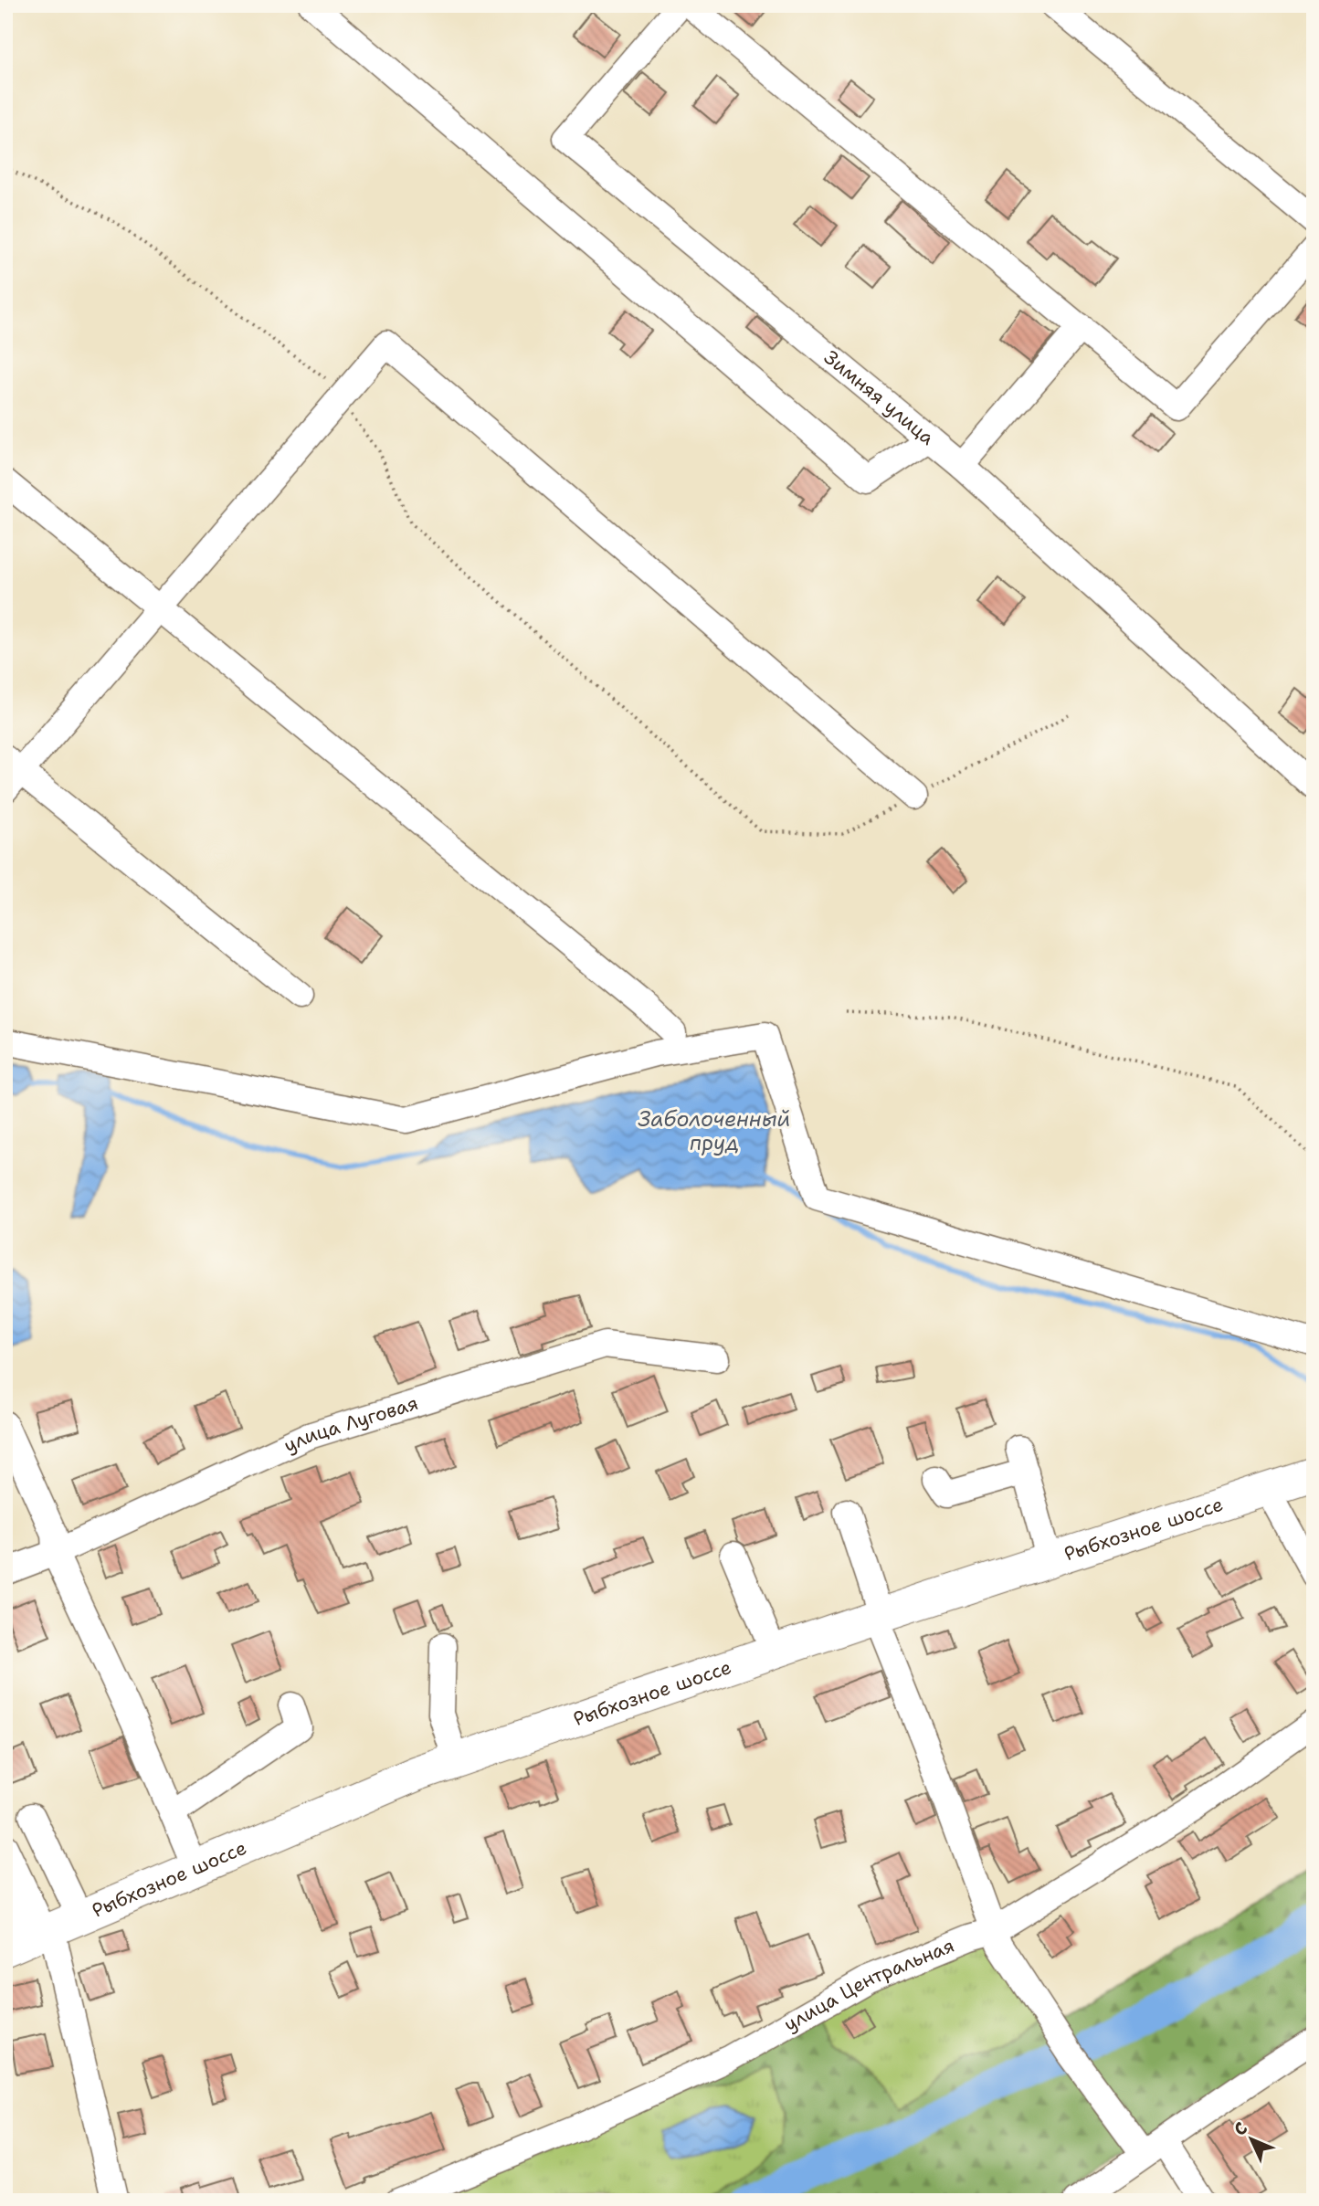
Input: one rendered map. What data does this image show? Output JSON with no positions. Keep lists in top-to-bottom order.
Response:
{
  "streets": {
    "main road": ["Рыбхозное шоссе"],
    "street": ["Зимняя улица", "улица Луговая", "улица Центральная"]
  },
  "water": ["Заболоченный пруд"],
  "north": "top left"
}
